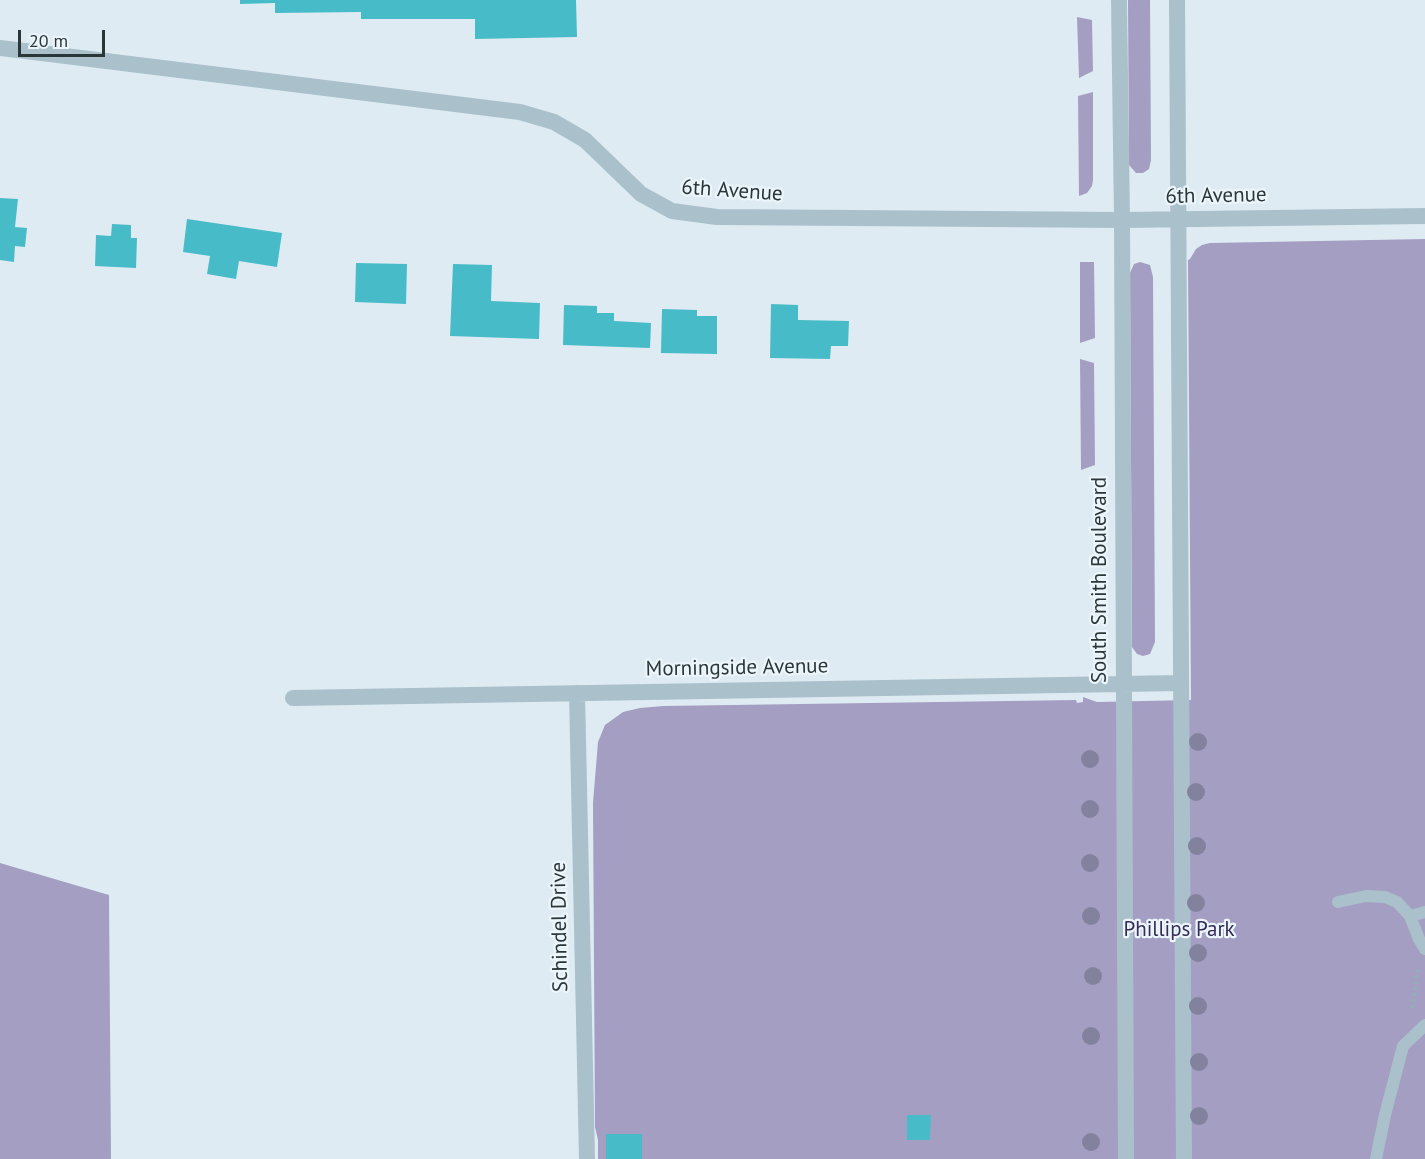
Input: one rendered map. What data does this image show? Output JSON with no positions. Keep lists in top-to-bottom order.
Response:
{
  "streets": {
    "street": [
      "6th Avenue",
      "South Smith Boulevard",
      "Morningside Avenue",
      "Schindel Drive"
    ]
  },
  "crossings": [
    ["6th Avenue", "South Smith Boulevard"],
    ["South Smith Boulevard", "Morningside Avenue"],
    ["Morningside Avenue", "Schindel Drive"]
  ],
  "parks": ["Phillips Park"],
  "scale_bar": "20 m"
}
